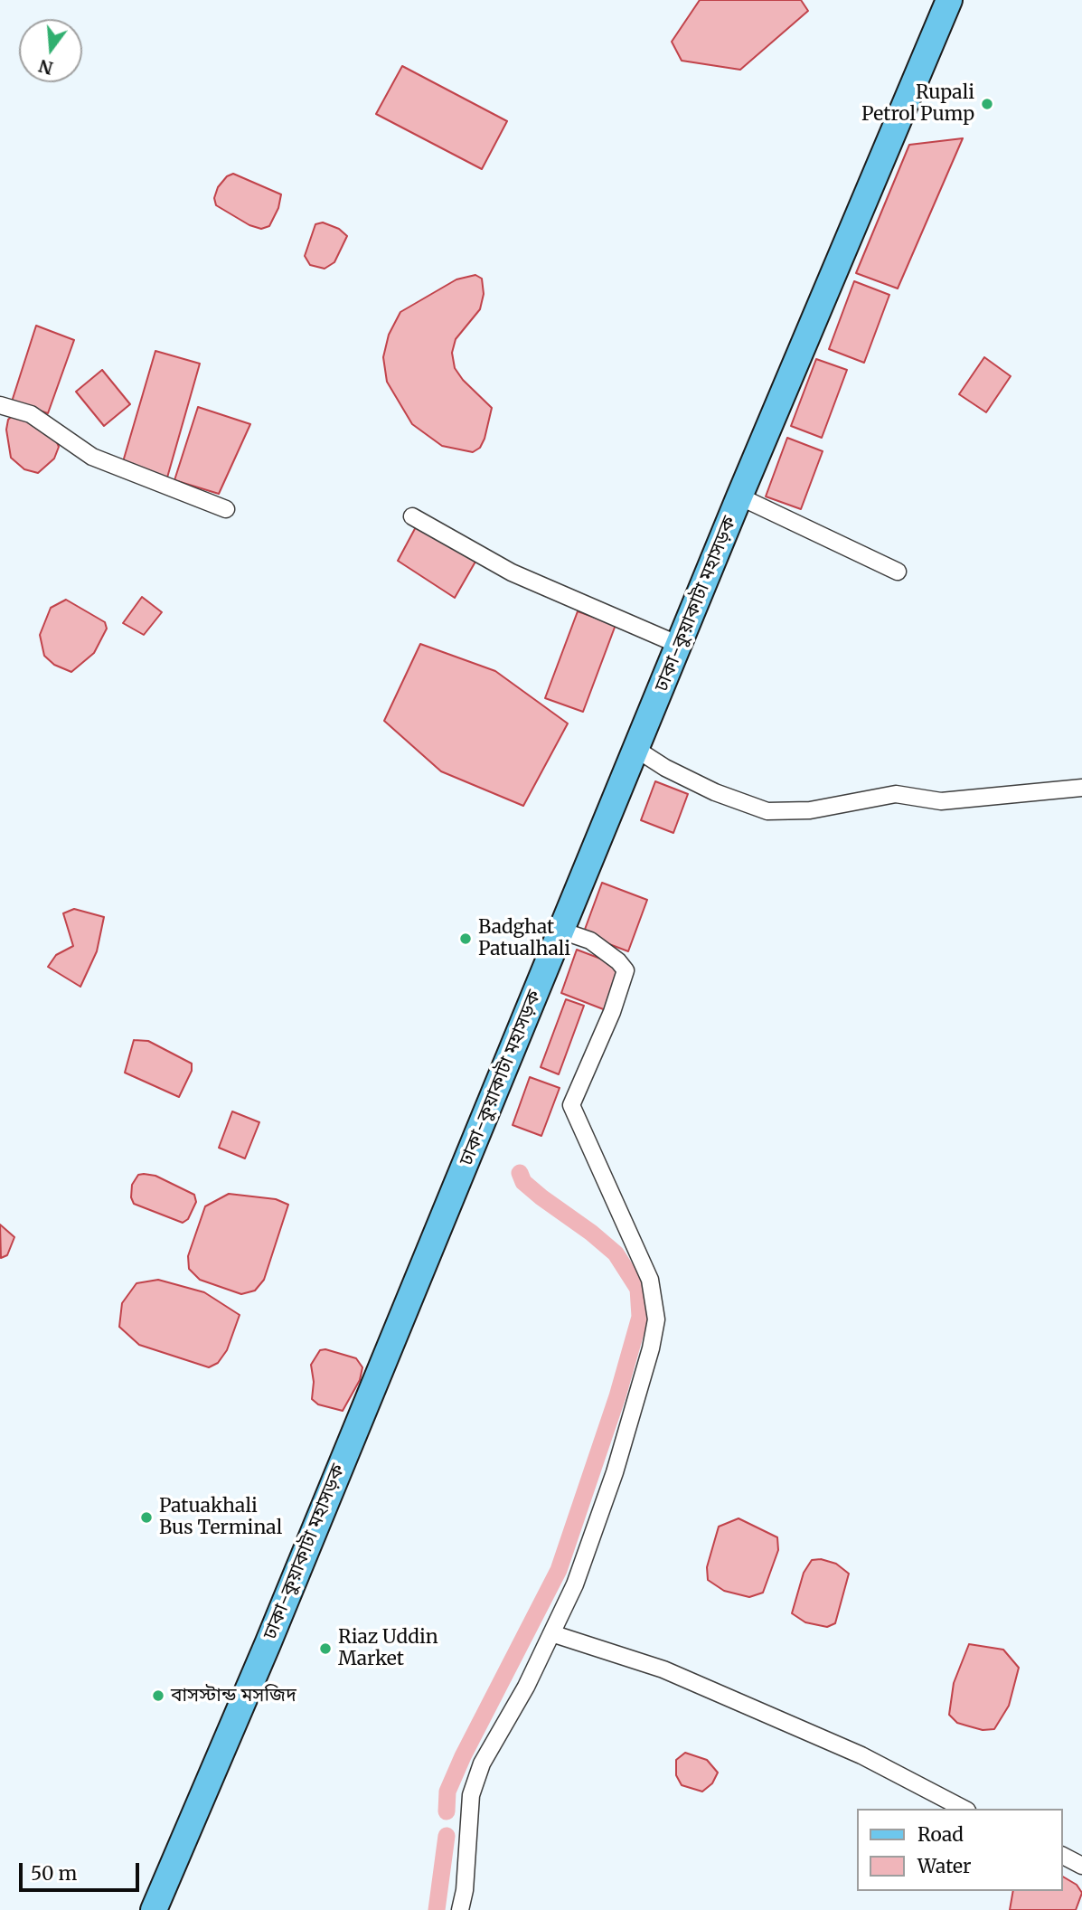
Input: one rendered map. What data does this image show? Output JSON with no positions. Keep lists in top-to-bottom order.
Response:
{
  "streets": {
    "main road": ["ঢাকা-কুয়াকাটা মহাসড়ক"]
  },
  "places": [
    "Rupali Petrol Pump",
    "Badghat Patualhali",
    "Patuakhali Bus Terminal",
    "Riaz Uddin Market",
    "বাসস্টান্ড মসজিদ"
  ],
  "legend": ["Road", "Water"],
  "scale_bar": "50 m",
  "north": "bottom"
}
